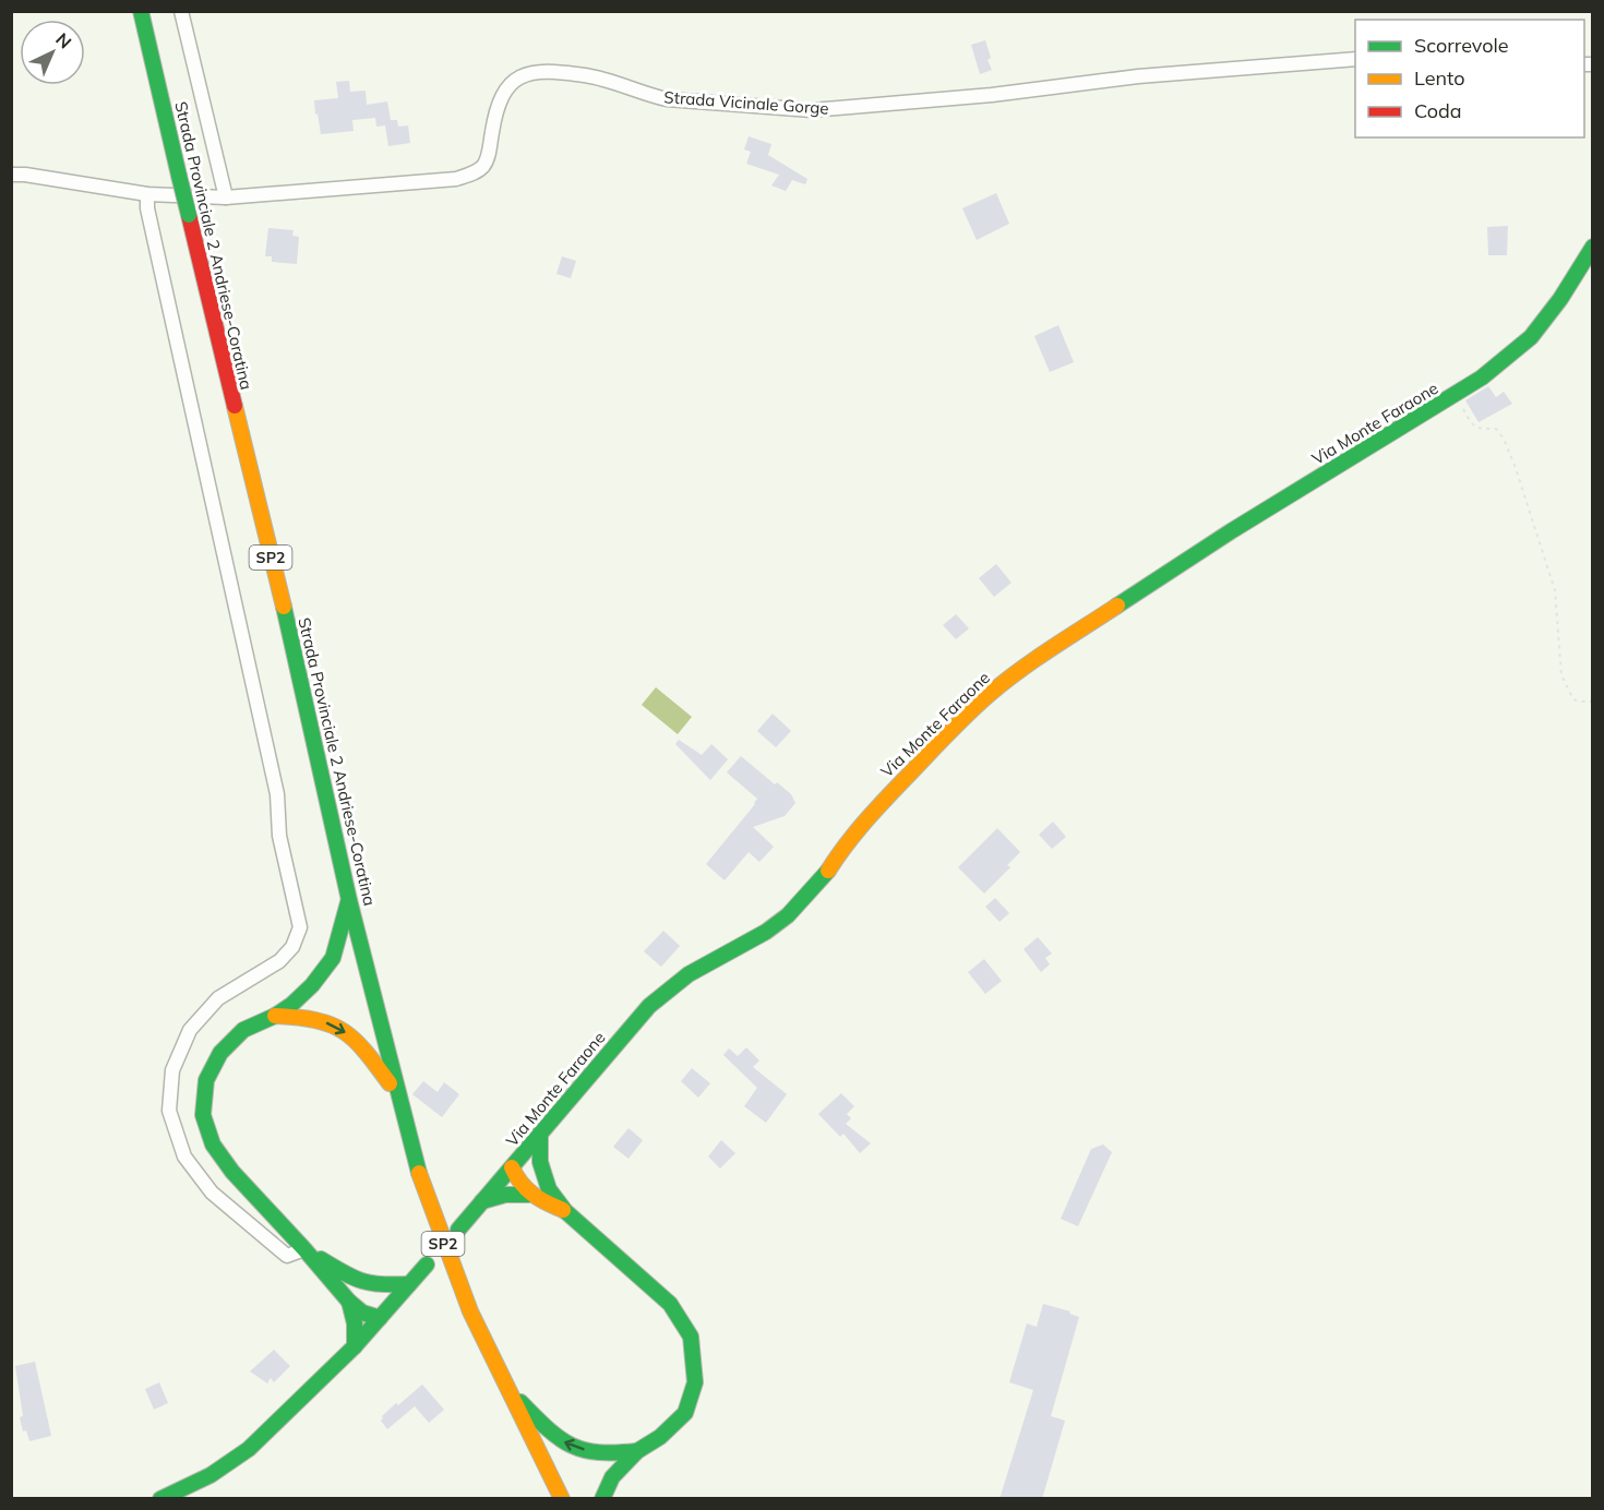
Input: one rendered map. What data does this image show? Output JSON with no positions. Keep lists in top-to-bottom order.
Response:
{
  "streets": {
    "main road": ["Strada Provinciale 2 Andriese-Coratina", "Via Monte Faraone", "SP2"],
    "street": ["Strada Vicinale Gorge"]
  },
  "legend": ["Scorrevole", "Lento", "Coda"],
  "north": "top right"
}
